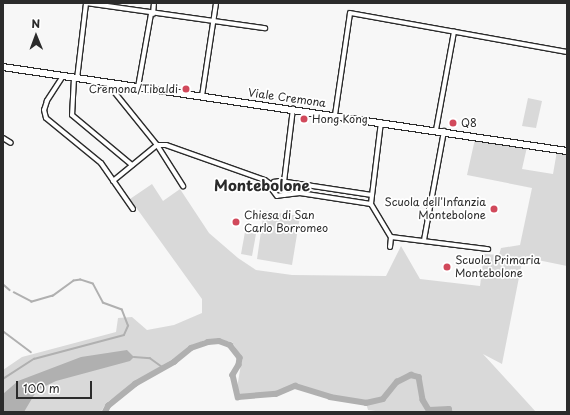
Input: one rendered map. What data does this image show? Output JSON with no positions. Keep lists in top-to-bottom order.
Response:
{
  "streets": {
    "main road": ["Viale Cremona"]
  },
  "districts": ["Montebolone"],
  "places": [
    "Cremona/Tibaldi",
    "Hong Kong",
    "Q8",
    "Scuola dell'Infanzia Montebolone",
    "Chiesa di San Carlo Borromeo",
    "Scuola Primaria Montebolone"
  ],
  "scale_bar": "100 m",
  "north": "top"
}
